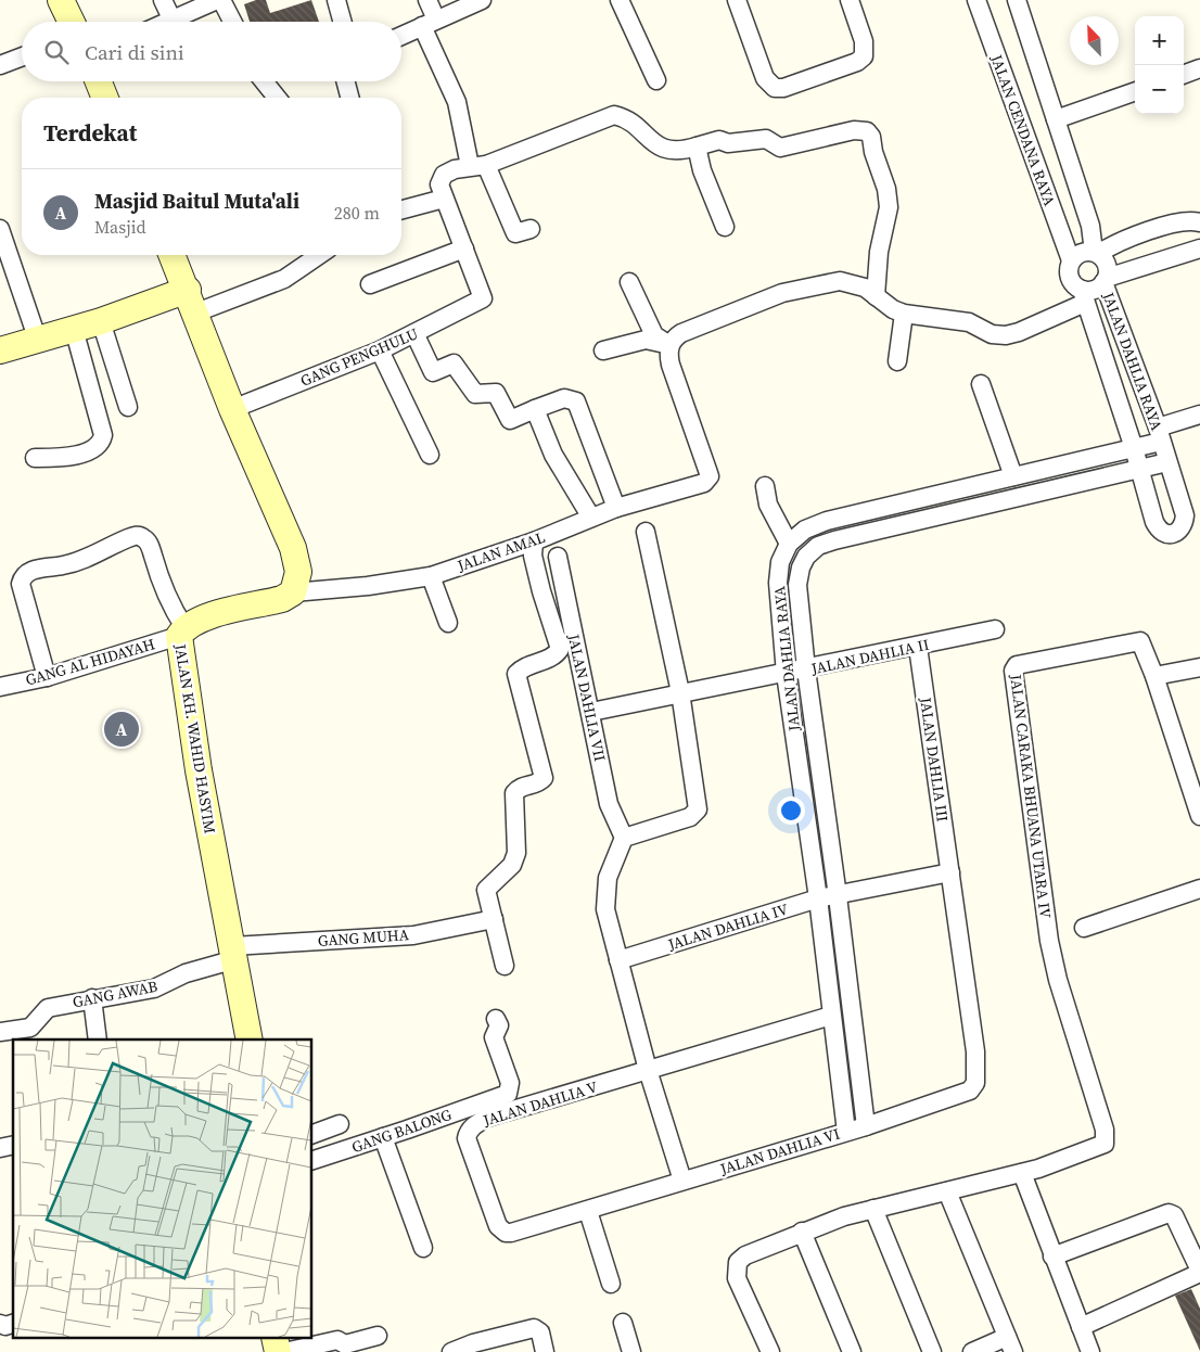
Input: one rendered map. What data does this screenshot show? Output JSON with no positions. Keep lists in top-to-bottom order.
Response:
{
  "streets": {
    "street": [
      "JALAN CENDANA RAYA",
      "GANG PENGHULU",
      "JALAN DAHLIA RAYA",
      "JALAN AMAL",
      "JALAN DAHLIA II",
      "GANG AL HIDAYAH",
      "JALAN DAHLIA VII",
      "JALAN KH. WAHID HASYIM",
      "JALAN DAHLIA III",
      "JALAN CARAKA BHUANA UTARA IV",
      "JALAN DAHLIA IV",
      "GANG MUHA",
      "GANG AWAB",
      "JALAN DAHLIA V",
      "GANG BALONG",
      "JALAN DAHLIA VI"
    ]
  },
  "crossings": [
    ["JALAN CENDANA RAYA", "JALAN DAHLIA RAYA"],
    ["JALAN DAHLIA RAYA", "JALAN DAHLIA II"],
    ["JALAN DAHLIA RAYA", "JALAN DAHLIA IV"],
    ["JALAN DAHLIA RAYA", "JALAN DAHLIA VI"],
    ["JALAN AMAL", "JALAN KH. WAHID HASYIM"],
    ["JALAN DAHLIA II", "JALAN DAHLIA VII"],
    ["JALAN DAHLIA II", "JALAN DAHLIA III"],
    ["GANG AL HIDAYAH", "JALAN KH. WAHID HASYIM"],
    ["JALAN KH. WAHID HASYIM", "GANG MUHA"],
    ["JALAN KH. WAHID HASYIM", "GANG AWAB"],
    ["JALAN DAHLIA III", "JALAN DAHLIA VI"],
    ["GANG MUHA", "GANG AWAB"],
    ["JALAN DAHLIA V", "JALAN DAHLIA VI"]
  ],
  "north": "top left",
  "page": {
    "map_buttons": ["+", "−"],
    "search": "Cari di sini",
    "heading": "Terdekat",
    "list": [
      {
        "mark": "A",
        "name": "Masjid Baitul Muta'ali",
        "note": "Masjid",
        "value": "280 m"
      }
    ],
    "pins": "A"
  }
}
